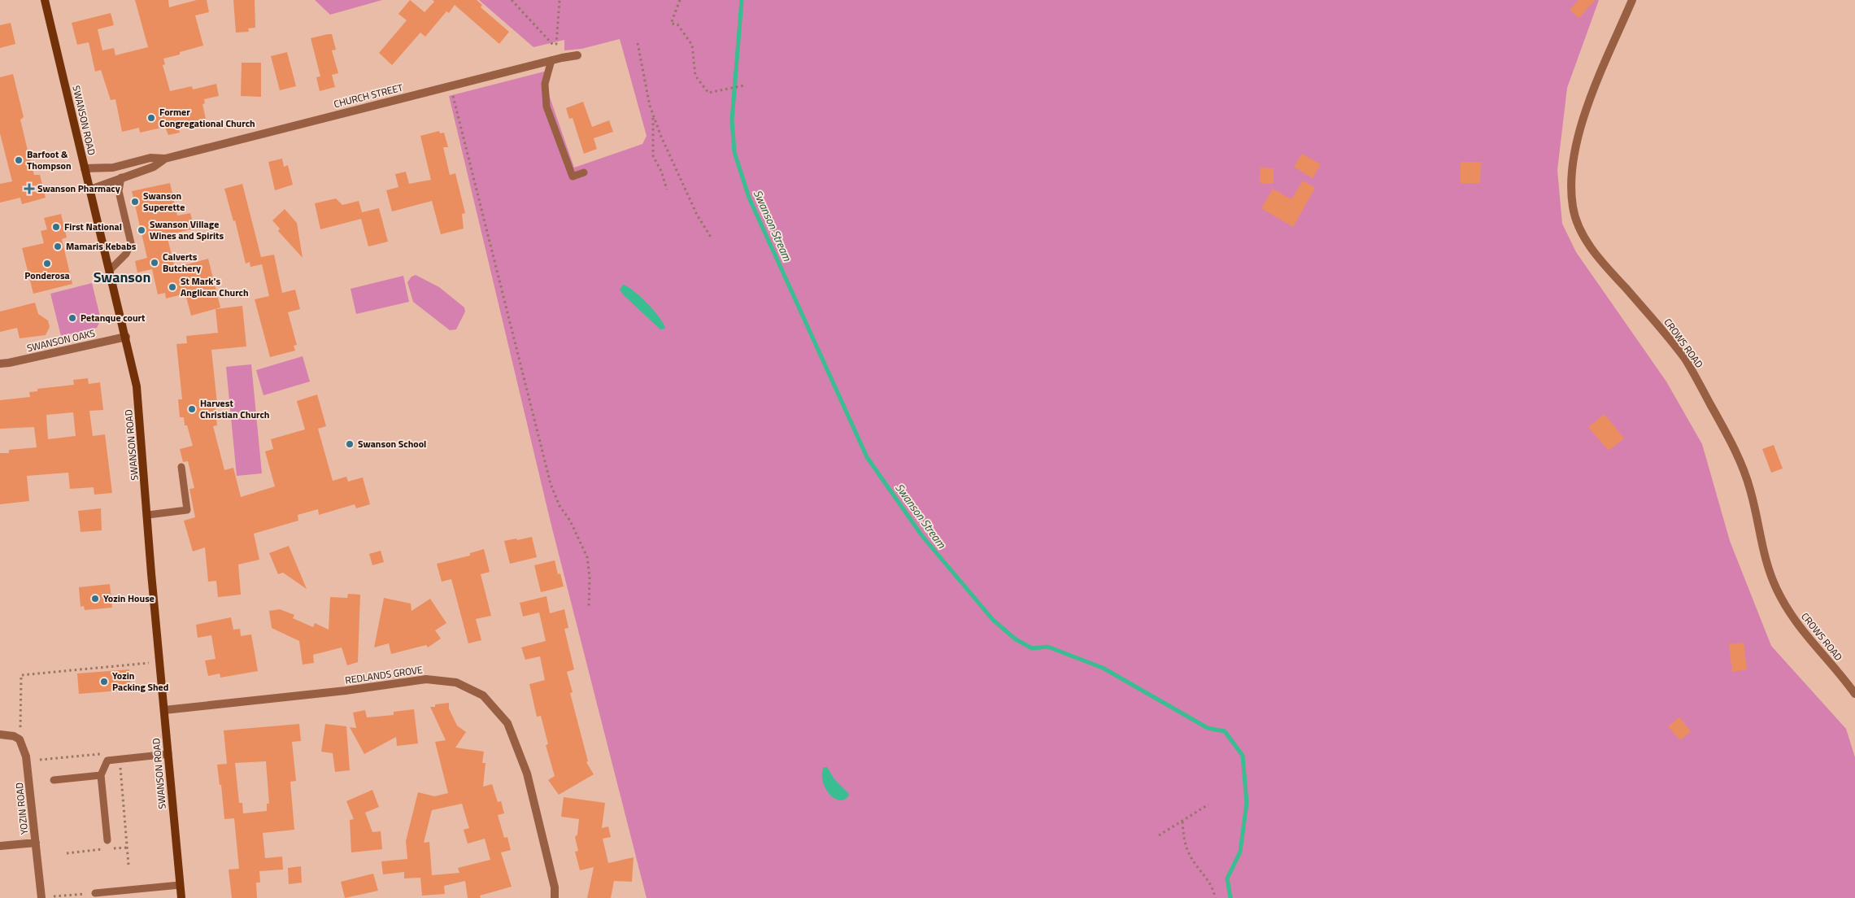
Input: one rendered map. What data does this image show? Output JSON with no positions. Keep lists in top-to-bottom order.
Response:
{
  "streets": {
    "main road": ["SWANSON ROAD"],
    "street": [
      "CHURCH STREET",
      "SWANSON OAKS",
      "CROWS ROAD",
      "REDLANDS GROVE",
      "YOZIN ROAD"
    ]
  },
  "crossings": [
    ["CHURCH STREET", "SWANSON ROAD"],
    ["SWANSON ROAD", "SWANSON OAKS"],
    ["SWANSON ROAD", "REDLANDS GROVE"]
  ],
  "districts": ["Swanson"],
  "water": ["Swanson Stream"],
  "places": {
    "other": [
      "Former Congregational Church",
      "Barfoot & Thompson",
      "Swanson Superette",
      "First National",
      "Swanson Village Wines and Spirits",
      "Mamaris Kebabs",
      "Calverts Butchery",
      "Ponderosa",
      "St Mark's Anglican Church",
      "Petanque court",
      "Harvest Christian Church",
      "Swanson School",
      "Yozin House",
      "Yozin Packing Shed"
    ],
    "health": ["Swanson Pharmacy"]
  }
}
